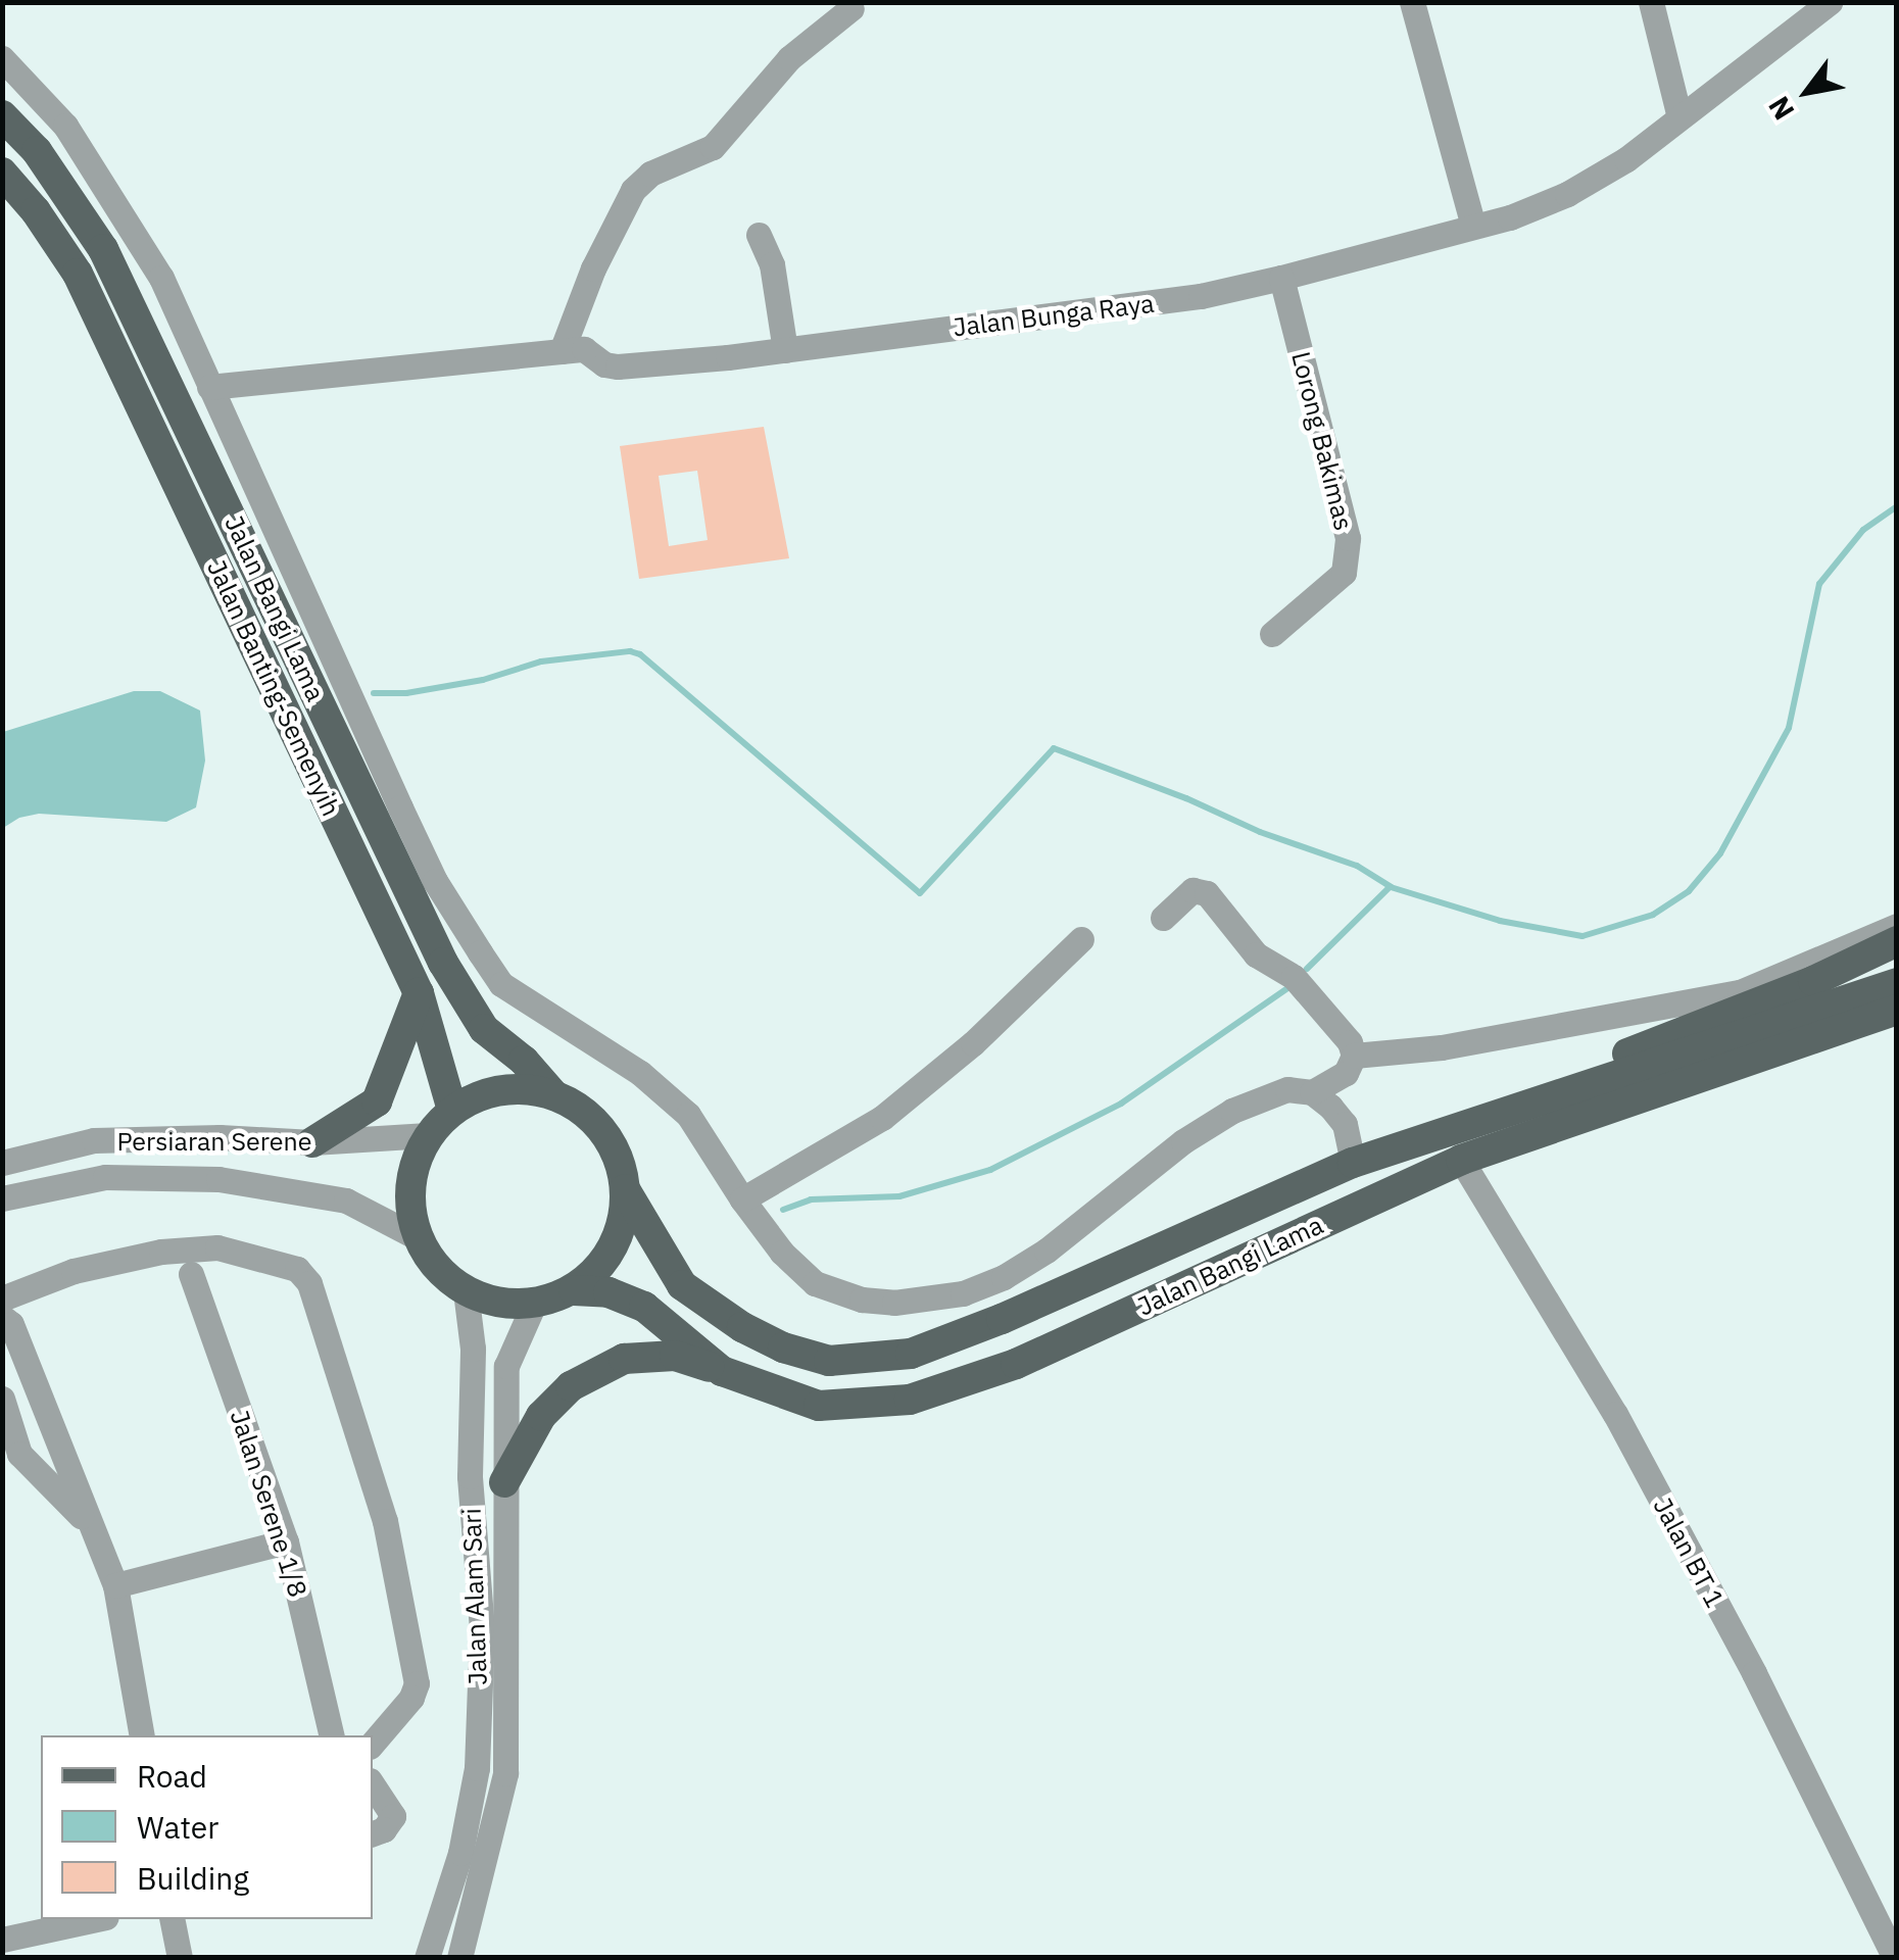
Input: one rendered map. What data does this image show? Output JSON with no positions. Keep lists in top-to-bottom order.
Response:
{
  "streets": {
    "main road": ["Jalan Bangi Lama", "Jalan Banting-Semenyih"],
    "street": [
      "Jalan Bunga Raya",
      "Lorong Bakimas",
      "Persiaran Serene",
      "Jalan Serene 1/8",
      "Jalan BT 1",
      "Jalan Alam Sari"
    ]
  },
  "crossings": [
    ["Jalan Bunga Raya", "Lorong Bakimas"],
    ["Jalan Bangi Lama", "Jalan Banting-Semenyih"],
    ["Jalan Bangi Lama", "Persiaran Serene"],
    ["Jalan Bangi Lama", "Jalan BT 1"],
    ["Jalan Bangi Lama", "Jalan Alam Sari"],
    ["Jalan Banting-Semenyih", "Persiaran Serene"],
    ["Jalan Banting-Semenyih", "Jalan Alam Sari"],
    ["Persiaran Serene", "Jalan Alam Sari"]
  ],
  "legend": ["Road", "Water", "Building"],
  "north": "bottom left"
}
